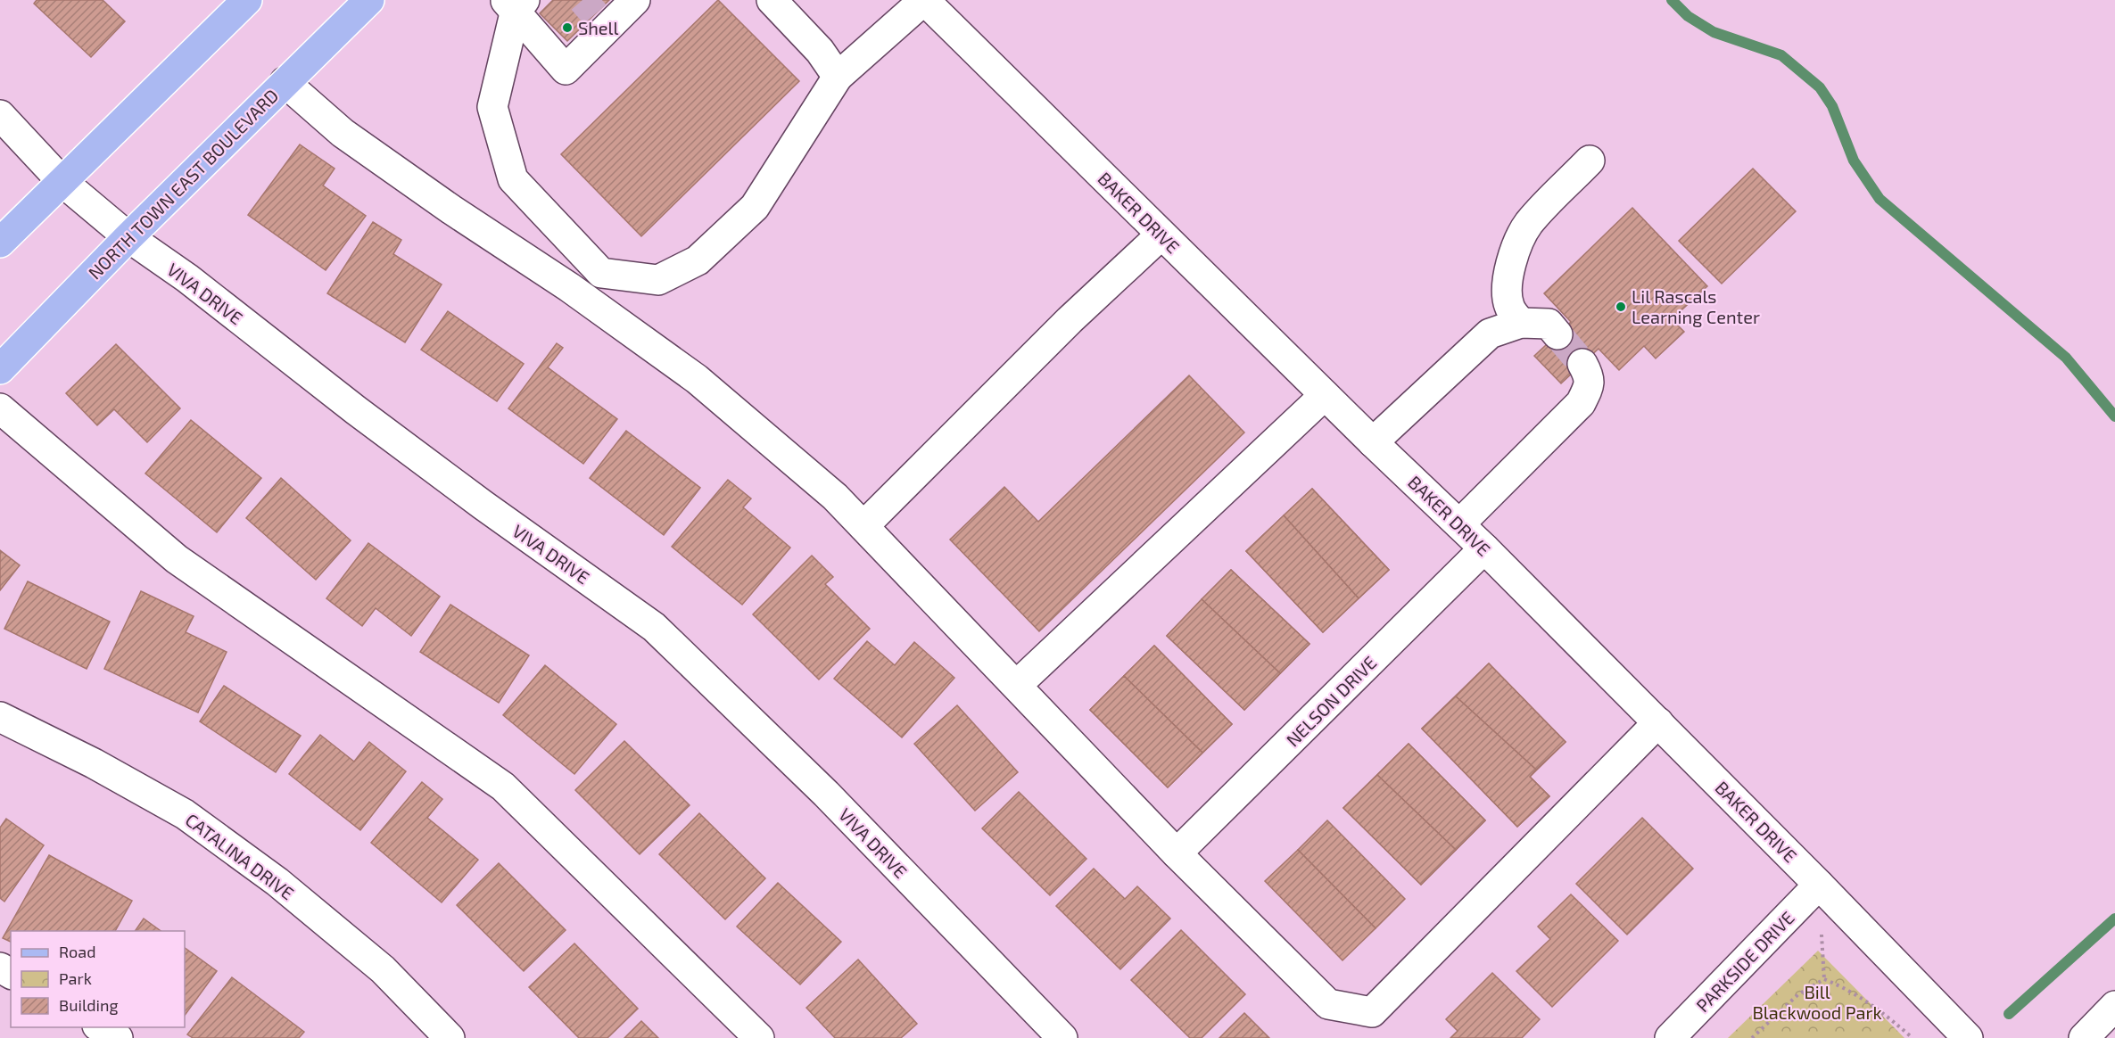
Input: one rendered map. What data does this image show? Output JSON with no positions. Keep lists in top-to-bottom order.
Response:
{
  "streets": {
    "main road": ["NORTH TOWN EAST BOULEVARD"],
    "street": [
      "BAKER DRIVE",
      "VIVA DRIVE",
      "NELSON DRIVE",
      "CATALINA DRIVE",
      "PARKSIDE DRIVE"
    ]
  },
  "crossings": [
    ["NORTH TOWN EAST BOULEVARD", "VIVA DRIVE"],
    ["BAKER DRIVE", "NELSON DRIVE"],
    ["BAKER DRIVE", "PARKSIDE DRIVE"]
  ],
  "parks": ["Bill Blackwood Park"],
  "places": ["Shell", "Lil Rascals Learning Center"],
  "legend": ["Road", "Park", "Building"]
}
